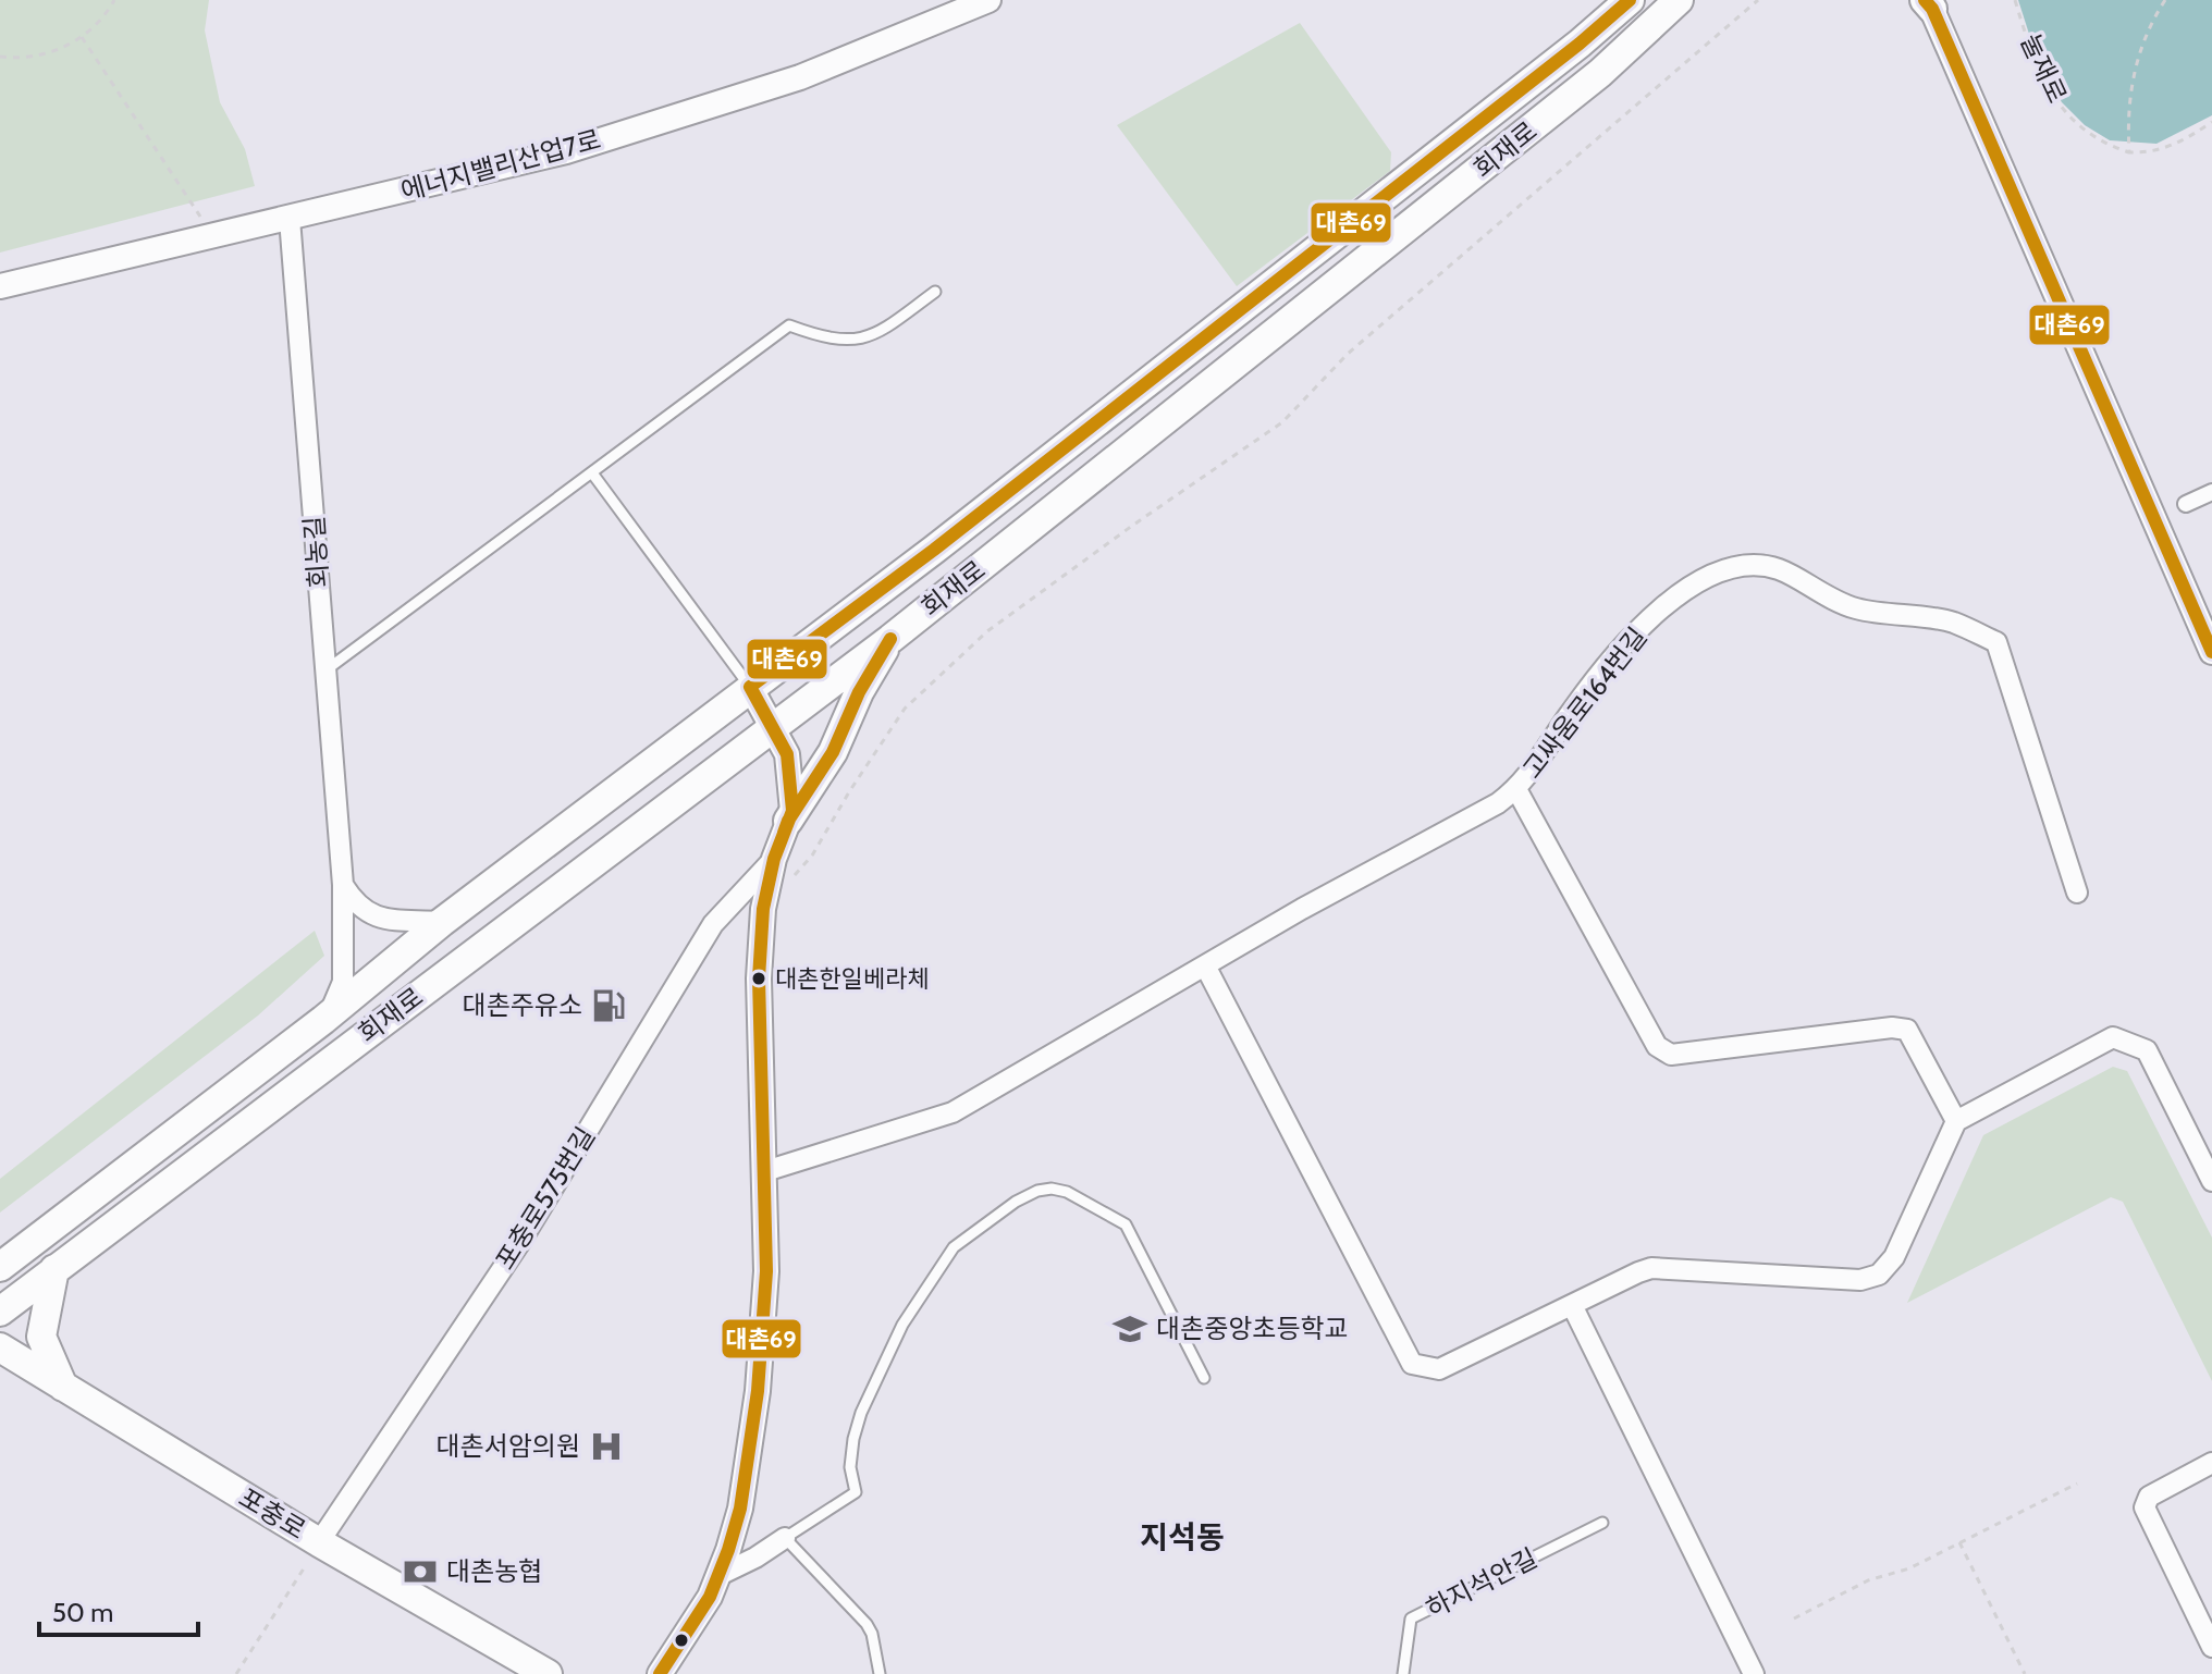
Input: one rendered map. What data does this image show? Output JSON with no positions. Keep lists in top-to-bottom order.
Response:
{
  "streets": {
    "main road": ["회재로", "포충로"],
    "street": [
      "에너지밸리산업7로",
      "회농길",
      "고싸움로164번길",
      "포충로575번길"
    ],
    "lane": ["하지석안길"],
    "path": ["눌재로"]
  },
  "crossings": [
    ["회재로", "회농길"],
    ["에너지밸리산업7로", "회농길"],
    ["포충로575번길", "포충로"]
  ],
  "districts": ["지석동"],
  "places": {
    "other": ["대촌한일베라체"],
    "fuel station": ["대촌주유소"],
    "school or university": ["대촌중앙초등학교"],
    "hospital": ["대촌서암의원"],
    "bank": ["대촌농협"]
  },
  "lines": ["transit line 대촌69"],
  "scale_bar": "50 m"
}
